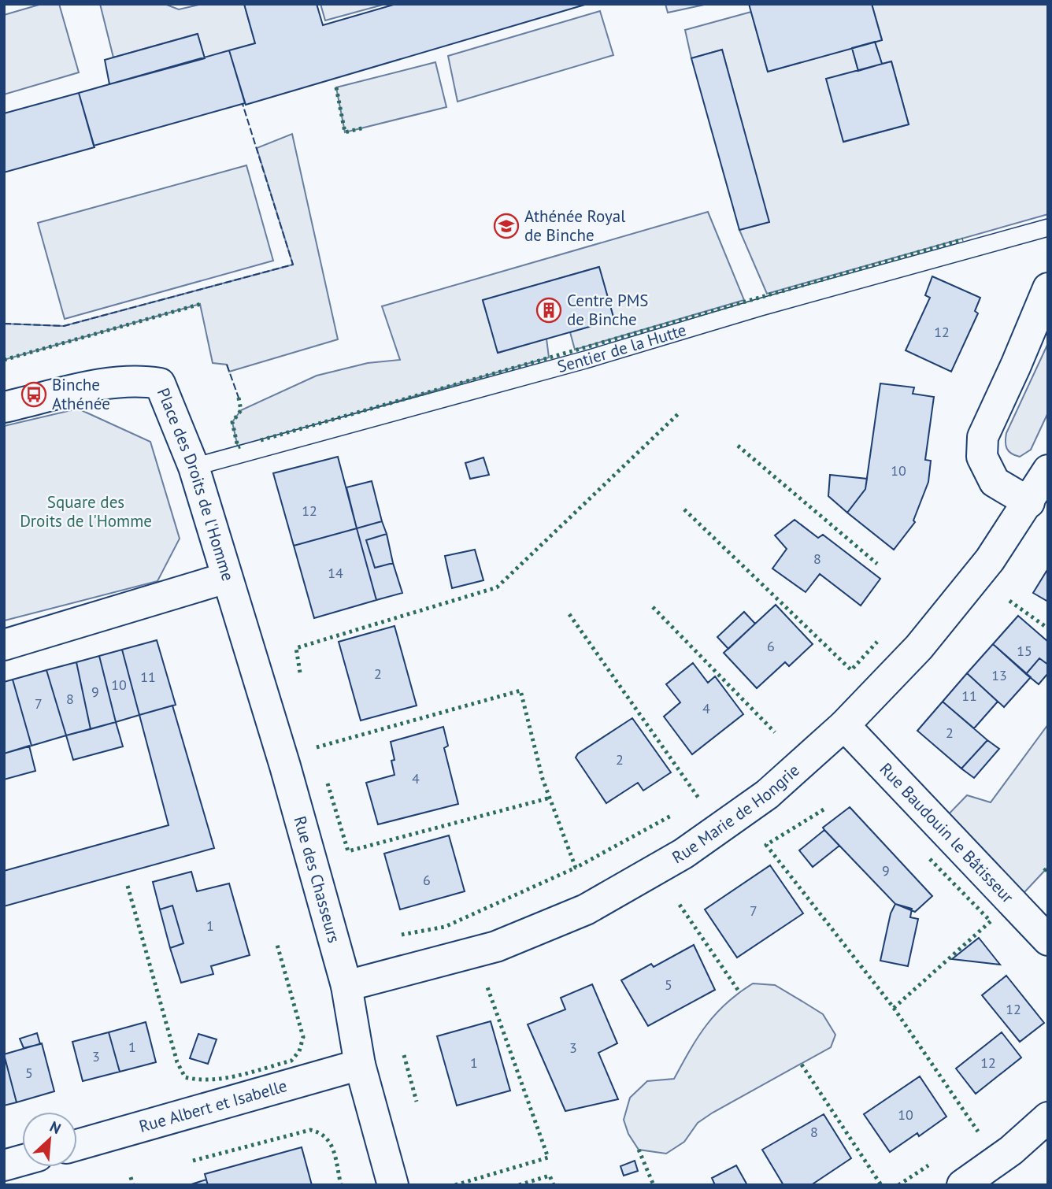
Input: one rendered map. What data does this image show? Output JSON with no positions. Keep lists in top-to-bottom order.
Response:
{
  "streets": {
    "street": [
      "Place des Droits de l'Homme",
      "Rue Marie de Hongrie",
      "Rue Baudouin le Bâtisseur",
      "Rue des Chasseurs",
      "Rue Albert et Isabelle"
    ],
    "lane": ["Sentier de la Hutte"]
  },
  "crossings": [
    ["Sentier de la Hutte", "Place des Droits de l'Homme"],
    ["Place des Droits de l'Homme", "Rue des Chasseurs"],
    ["Rue Marie de Hongrie", "Rue Baudouin le Bâtisseur"],
    ["Rue Marie de Hongrie", "Rue des Chasseurs"],
    ["Rue des Chasseurs", "Rue Albert et Isabelle"]
  ],
  "parks": ["Square des Droits de l'Homme"],
  "places": {
    "school or university": ["Athénée Royal de Binche"],
    "building": ["Centre PMS de Binche"],
    "bus stop": ["Binche Athénée"]
  },
  "house_numbers": [
    "12",
    "10",
    "12",
    "8",
    "14",
    "6",
    "15",
    "2",
    "13",
    "11",
    "10",
    "9",
    "11",
    "8",
    "7",
    "4",
    "2",
    "2",
    "4",
    "9",
    "6",
    "7",
    "1",
    "5",
    "12",
    "1",
    "3",
    "3",
    "1",
    "12",
    "5",
    "10",
    "8"
  ],
  "north": "top right"
}
